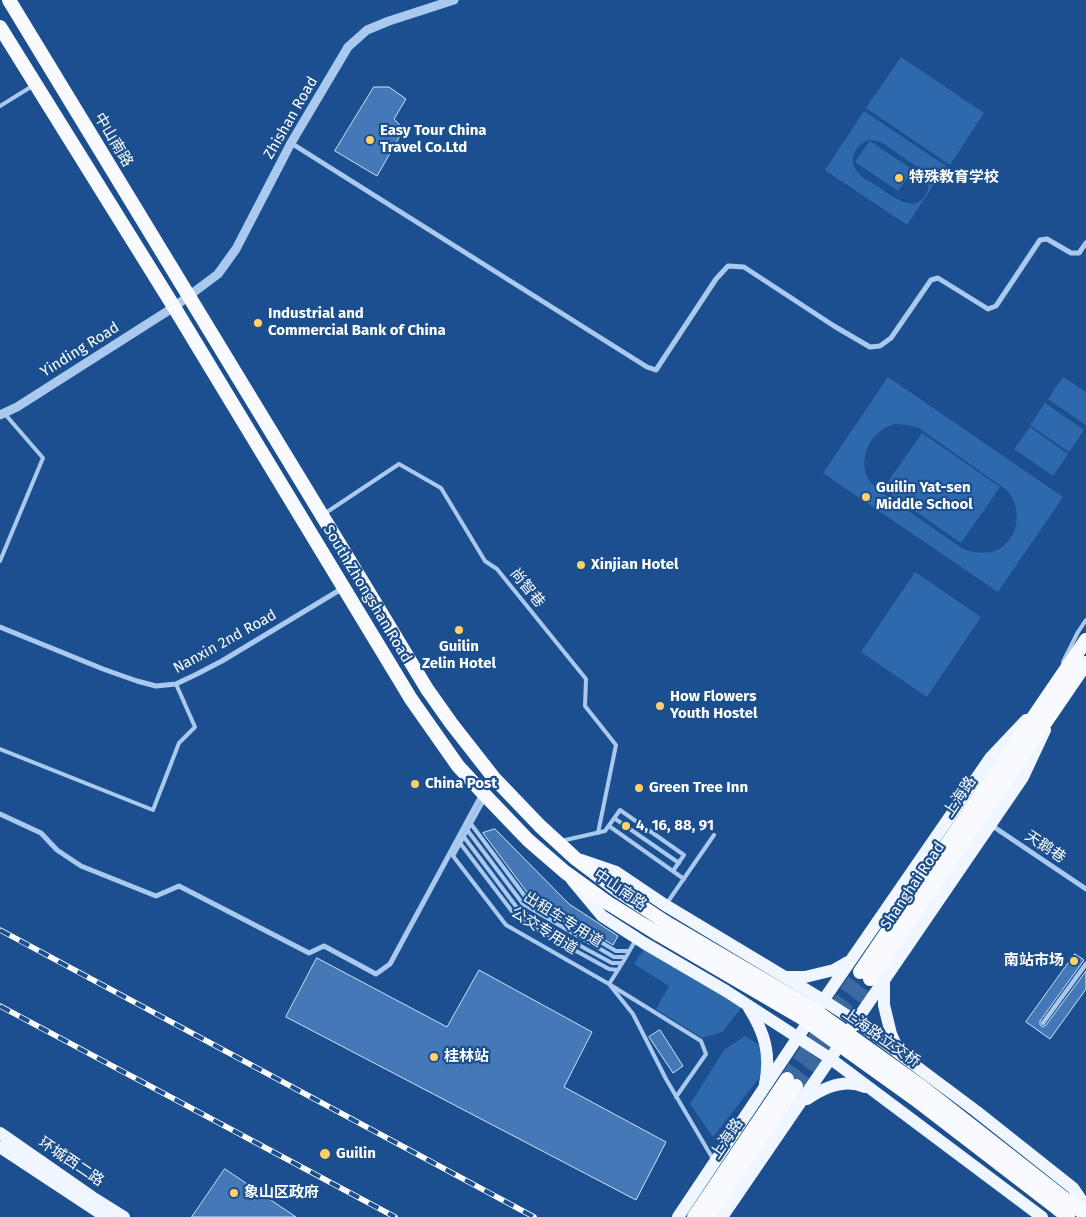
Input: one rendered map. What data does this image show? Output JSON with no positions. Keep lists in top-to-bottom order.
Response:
{
  "streets": {
    "highway": [
      "中山南路",
      "South Zhongshan Road",
      "上海路",
      "Shanghai Road",
      "上海路立交桥"
    ],
    "main road": ["环城西二路"],
    "street": [
      "Zhishan Road",
      "Yinding Road",
      "Nanxin 2nd Road",
      "天鹅巷"
    ],
    "lane": ["尚智巷", "出租车专用道", "公交专用道"]
  },
  "crossings": [
    ["Zhishan Road", "中山南路"],
    ["Zhishan Road", "Yinding Road"],
    ["Zhishan Road", "South Zhongshan Road"],
    ["中山南路", "South Zhongshan Road"],
    ["中山南路", "上海路立交桥"],
    ["Yinding Road", "South Zhongshan Road"],
    ["尚智巷", "South Zhongshan Road"],
    ["South Zhongshan Road", "Nanxin 2nd Road"],
    ["出租车专用道", "公交专用道"]
  ],
  "places": [
    "Easy Tour China Travel Co.Ltd",
    "特殊教育学校",
    "Industrial and Commercial Bank of China",
    "Guilin Yat-sen Middle School",
    "Xinjian Hotel",
    "Guilin Zelin Hotel",
    "How Flowers Youth Hostel",
    "China Post",
    "Green Tree Inn",
    "4, 16, 88, 91",
    "南站市场",
    "桂林站",
    "Guilin",
    "象山区政府"
  ]
}
